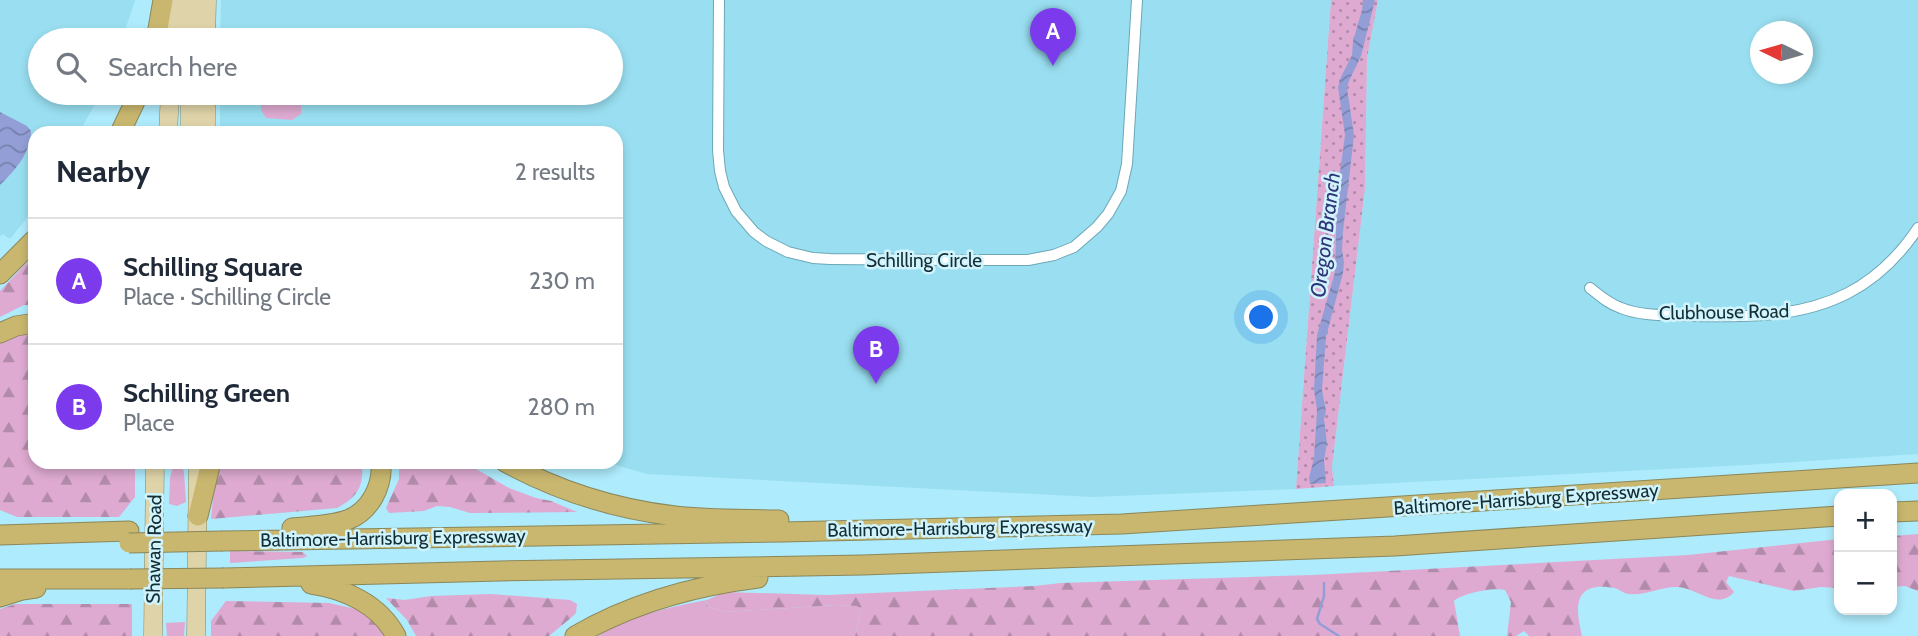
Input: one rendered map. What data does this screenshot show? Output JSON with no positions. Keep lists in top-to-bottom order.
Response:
{
  "streets": {
    "highway": ["Baltimore-Harrisburg Expressway"],
    "main road": ["Shawan Road"],
    "street": ["Schilling Circle", "Clubhouse Road"]
  },
  "water": ["Oregon Branch"],
  "north": "left",
  "page": {
    "pins": ["A", "B"],
    "search": "Search here",
    "heading": ["Nearby", "2 results"],
    "list": [
      {
        "mark": "A",
        "name": "Schilling Square",
        "note": "Place · Schilling Circle",
        "value": "230 m"
      },
      {
        "mark": "B",
        "name": "Schilling Green",
        "note": "Place",
        "value": "280 m"
      }
    ],
    "map_buttons": ["+", "−"]
  }
}
